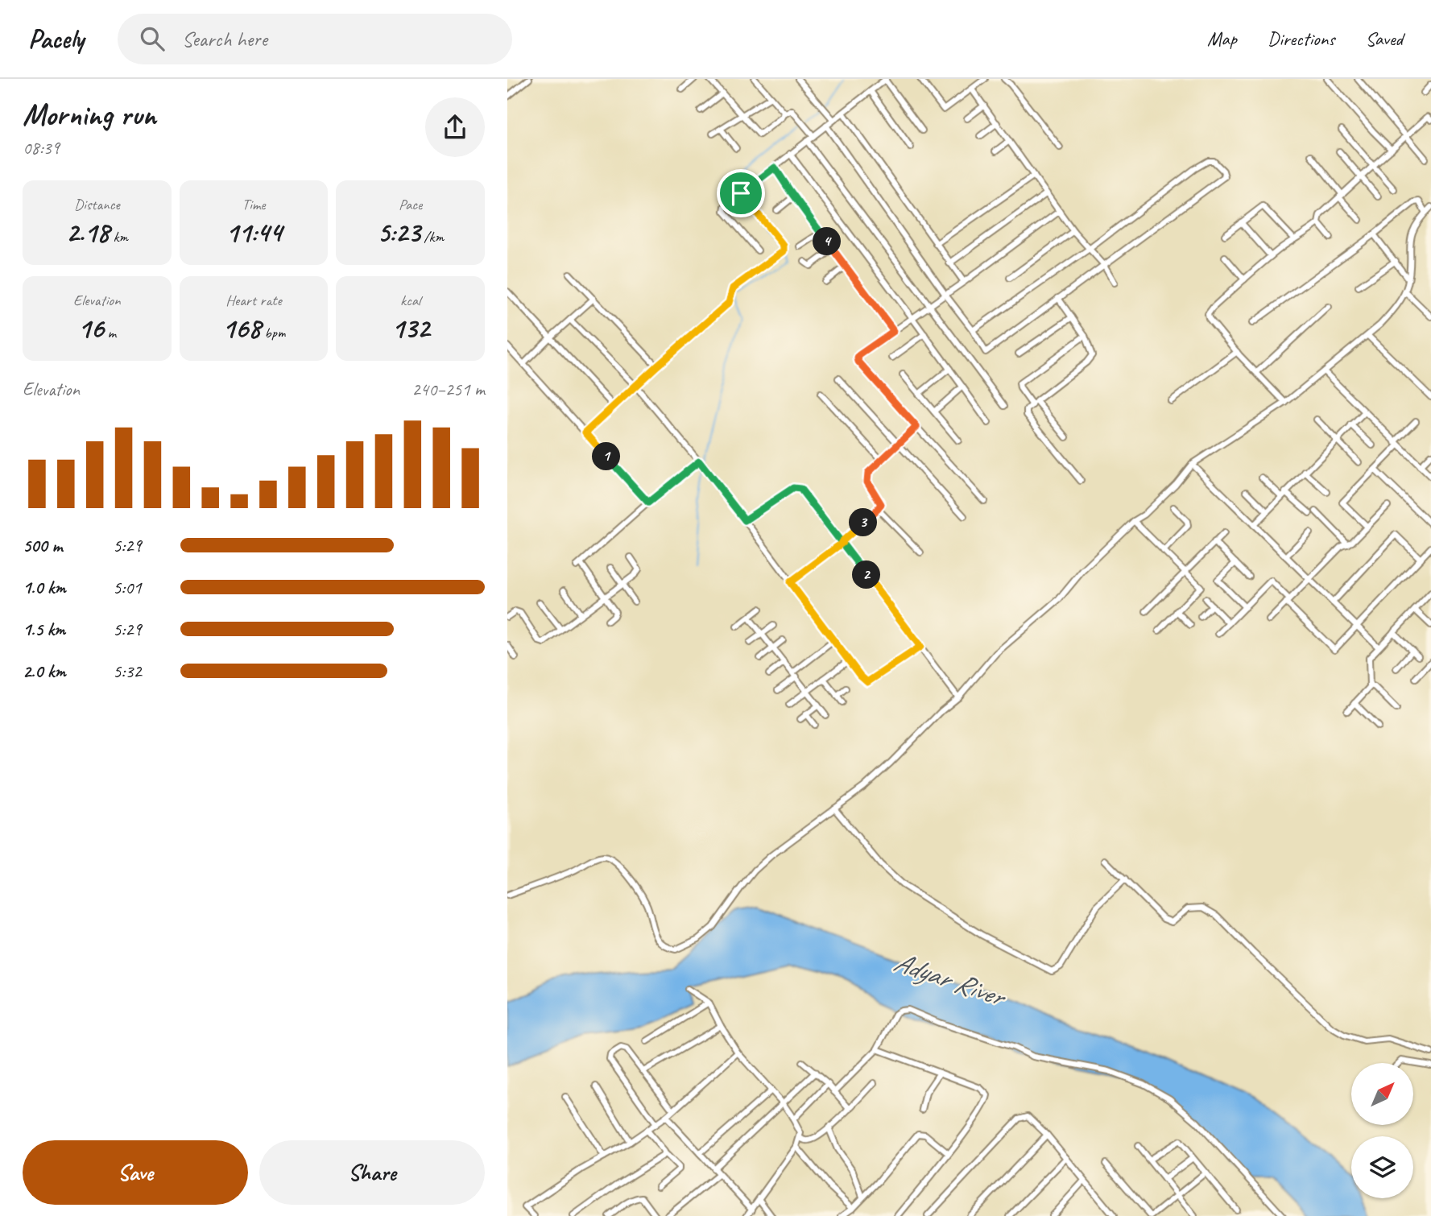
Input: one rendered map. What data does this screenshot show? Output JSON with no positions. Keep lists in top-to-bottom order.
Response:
{
  "water": ["Adyar River"],
  "north": "top right",
  "page": {
    "header": "Pacely",
    "search": "Search here",
    "nav": ["Map", "Directions", "Saved"],
    "heading": ["Morning run", "08:39"],
    "stats": [
      ["Distance", "2.18 km"],
      ["Time", "11:44"],
      ["Pace", "5:23 /km"],
      ["Elevation", "16 m"],
      ["Heart rate", "168 bpm"],
      ["kcal", "132"]
    ],
    "pins": [
      "4",
      "1",
      "3",
      "2"
    ],
    "chart": ["Elevation", "240–251 m"],
    "list": [
      {
        "name": "500 m",
        "note": "5:29"
      },
      {
        "name": "1.0 km",
        "note": "5:01"
      },
      {
        "name": "1.5 km",
        "note": "5:29"
      },
      {
        "name": "2.0 km",
        "note": "5:32"
      }
    ],
    "buttons": ["Save", "Share"]
  }
}
